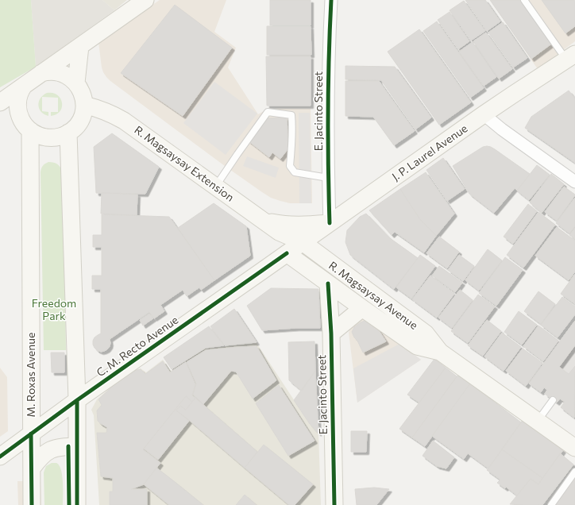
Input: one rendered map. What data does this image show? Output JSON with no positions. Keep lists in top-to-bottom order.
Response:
{
  "streets": {
    "main road": [
      "E. Jacinto Street",
      "J. P. Laurel Avenue",
      "R. Magsaysay Extension",
      "R. Magsaysay Avenue",
      "C. M. Recto Avenue",
      "M. Roxas Avenue"
    ]
  },
  "crossings": [
    ["E. Jacinto Street", "J. P. Laurel Avenue"],
    ["E. Jacinto Street", "R. Magsaysay Avenue"],
    ["J. P. Laurel Avenue", "R. Magsaysay Extension"],
    ["J. P. Laurel Avenue", "R. Magsaysay Avenue"],
    ["J. P. Laurel Avenue", "C. M. Recto Avenue"],
    ["R. Magsaysay Extension", "R. Magsaysay Avenue"],
    ["R. Magsaysay Extension", "M. Roxas Avenue"],
    ["R. Magsaysay Avenue", "C. M. Recto Avenue"],
    ["C. M. Recto Avenue", "M. Roxas Avenue"]
  ],
  "parks": ["Freedom Park"]
}
